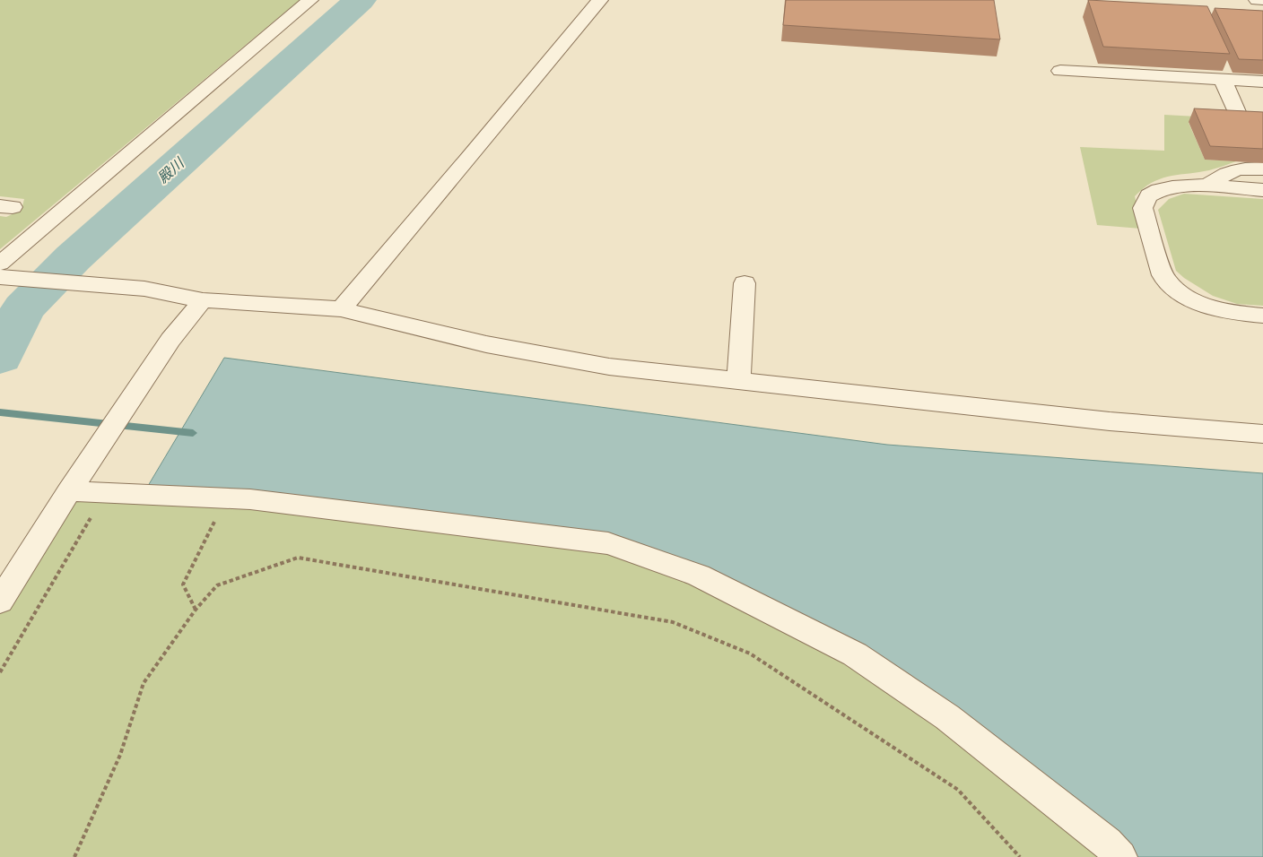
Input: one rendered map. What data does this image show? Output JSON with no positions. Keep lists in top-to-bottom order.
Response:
{
  "water": ["殿川"]
}
